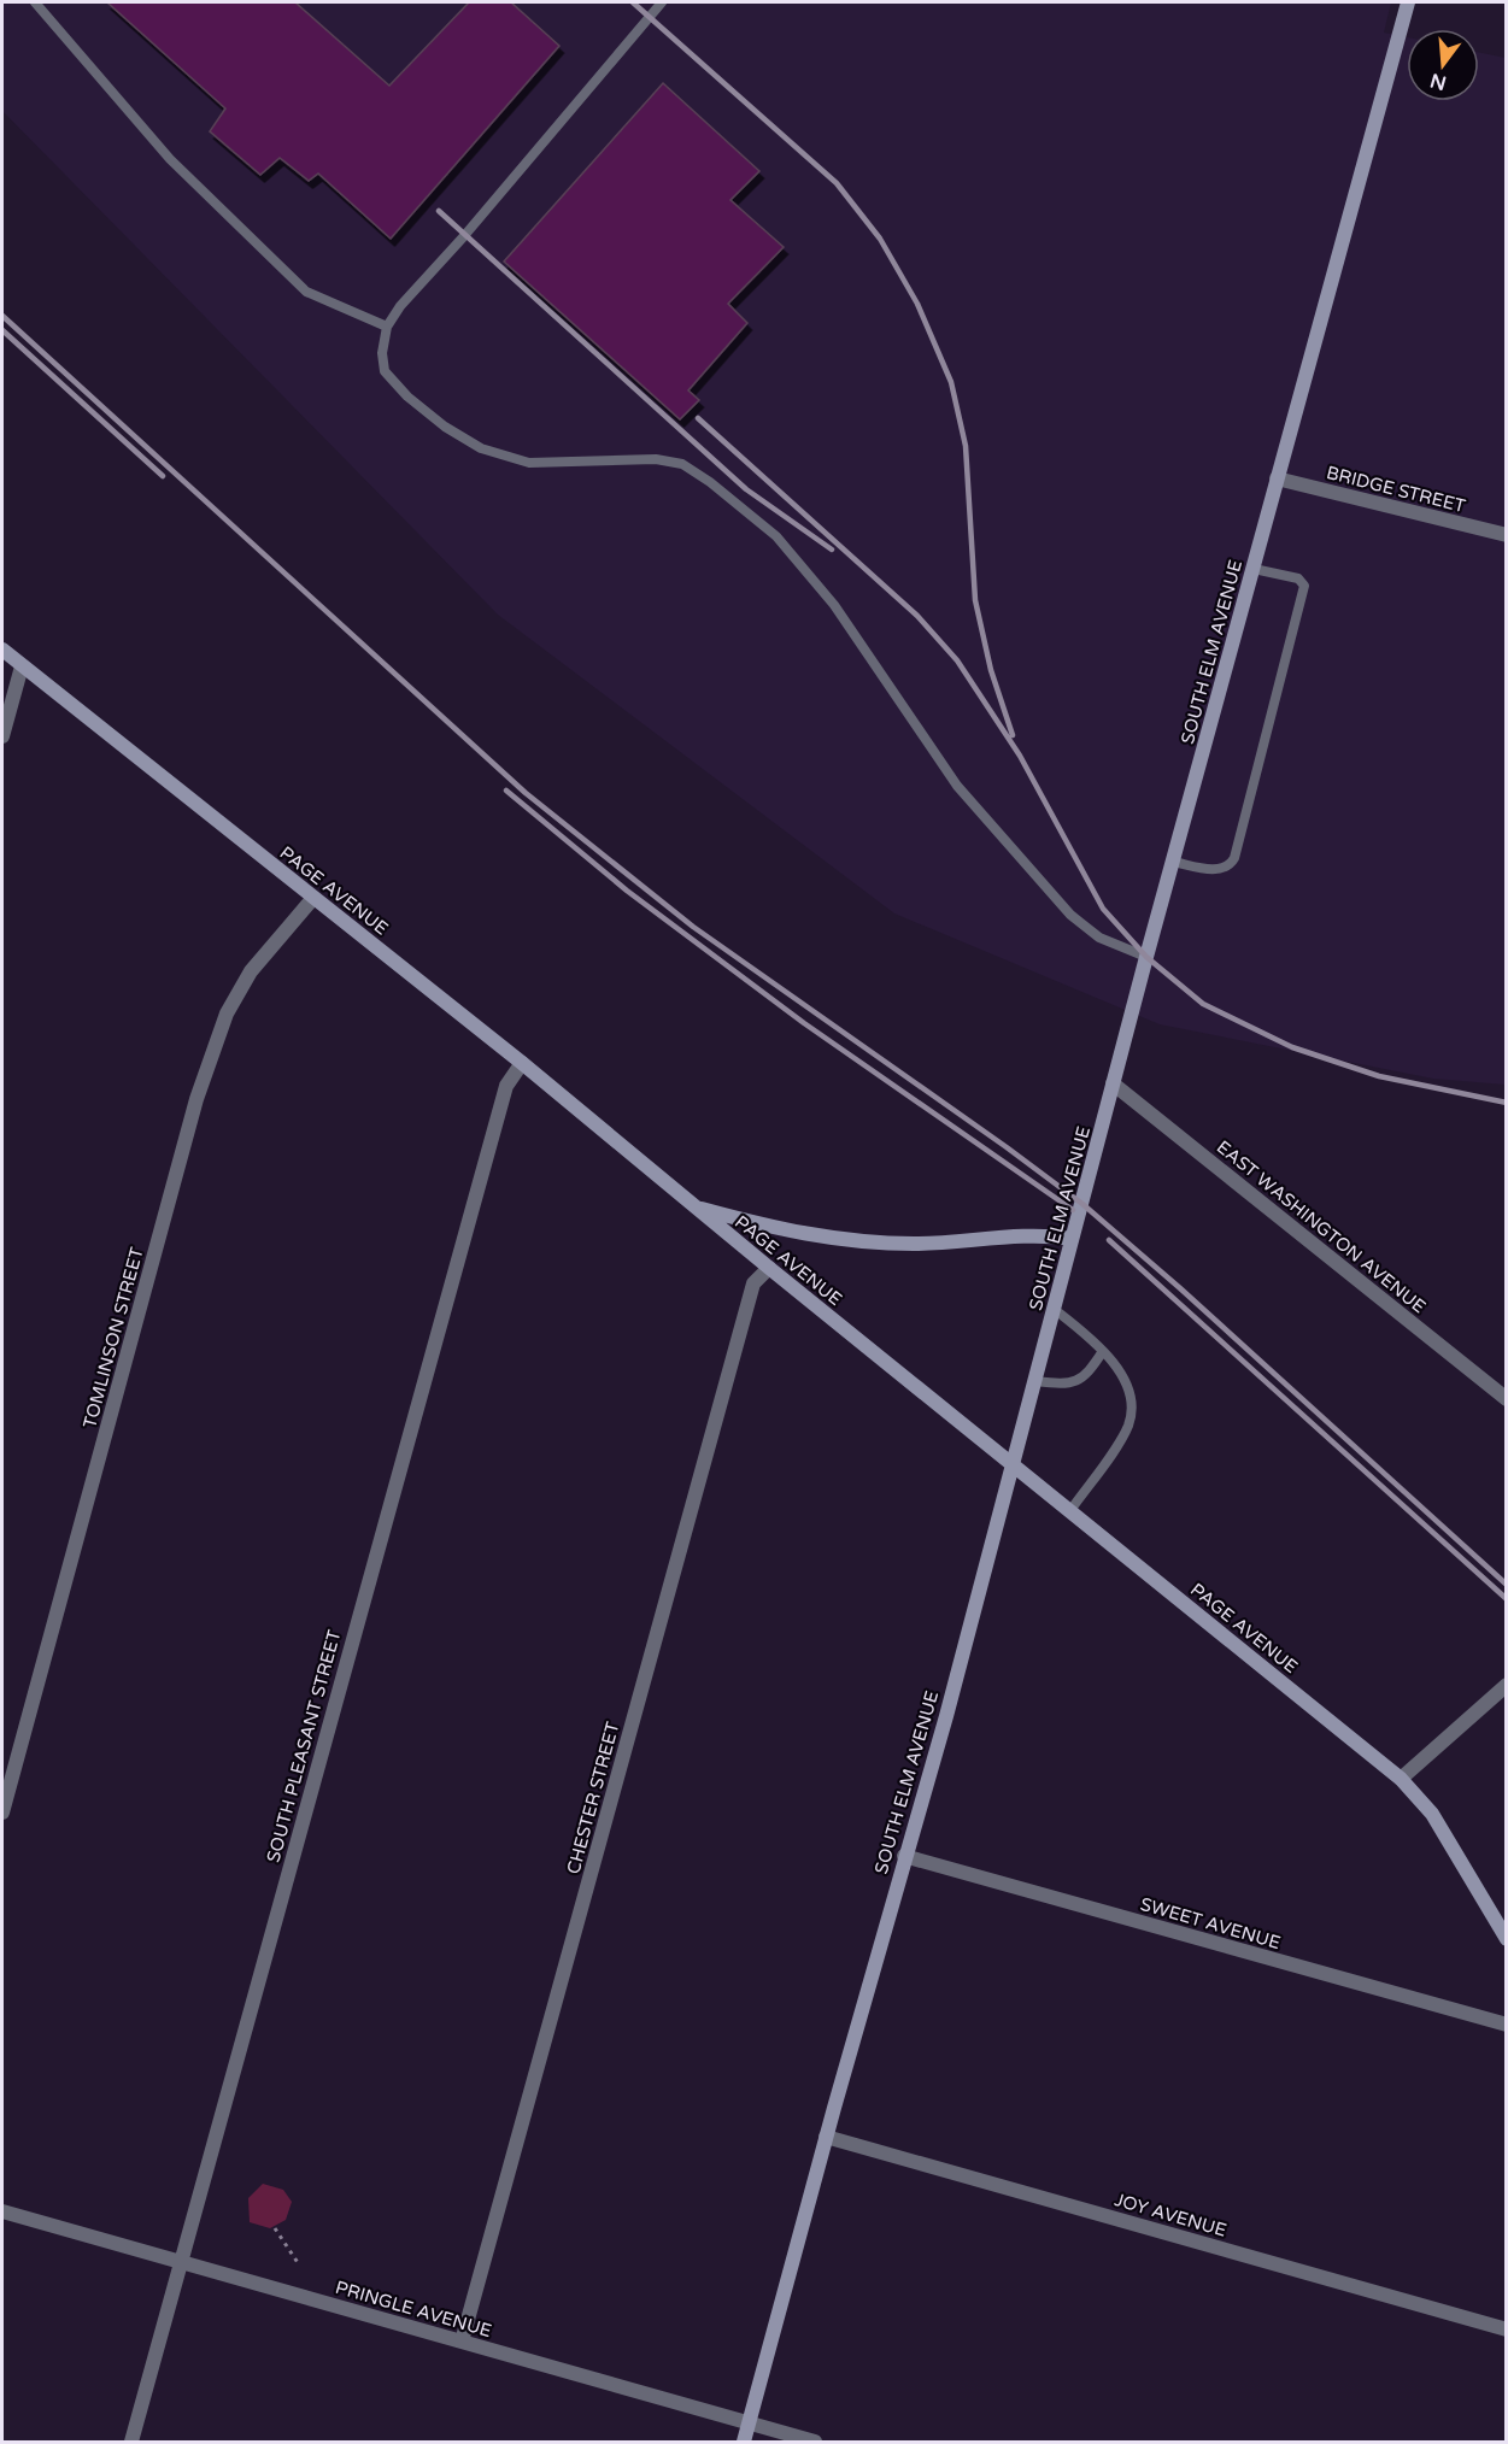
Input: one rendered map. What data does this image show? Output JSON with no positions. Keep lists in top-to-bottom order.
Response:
{
  "streets": {
    "street": [
      "BRIDGE STREET",
      "SOUTH ELM AVENUE",
      "PAGE AVENUE",
      "EAST WASHINGTON AVENUE",
      "TOMLINSON STREET",
      "SOUTH PLEASANT STREET",
      "CHESTER STREET",
      "SWEET AVENUE",
      "JOY AVENUE",
      "PRINGLE AVENUE"
    ]
  },
  "crossings": [
    ["BRIDGE STREET", "SOUTH ELM AVENUE"],
    ["SOUTH ELM AVENUE", "PAGE AVENUE"],
    ["SOUTH ELM AVENUE", "EAST WASHINGTON AVENUE"],
    ["SOUTH ELM AVENUE", "SWEET AVENUE"],
    ["SOUTH ELM AVENUE", "JOY AVENUE"],
    ["SOUTH ELM AVENUE", "PRINGLE AVENUE"],
    ["PAGE AVENUE", "TOMLINSON STREET"],
    ["PAGE AVENUE", "SOUTH PLEASANT STREET"],
    ["PAGE AVENUE", "CHESTER STREET"],
    ["SOUTH PLEASANT STREET", "PRINGLE AVENUE"],
    ["CHESTER STREET", "PRINGLE AVENUE"]
  ],
  "north": "bottom"
}
